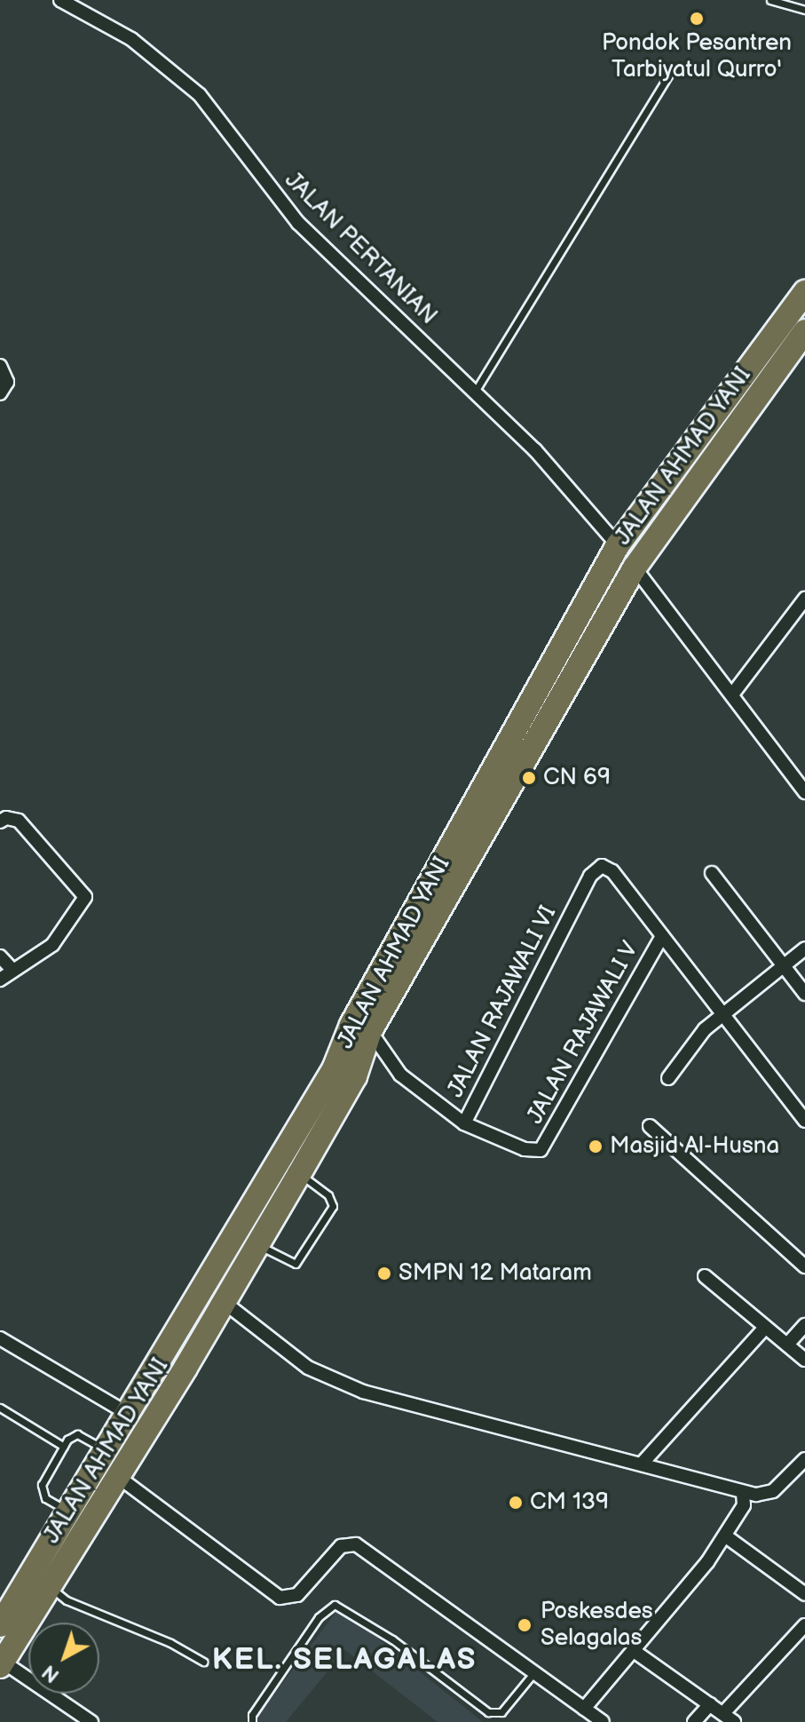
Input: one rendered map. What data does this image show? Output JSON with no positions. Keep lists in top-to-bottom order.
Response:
{
  "streets": {
    "highway": ["JALAN AHMAD YANI"],
    "street": ["JALAN PERTANIAN", "JALAN RAJAWALI VI", "JALAN RAJAWALI V"]
  },
  "crossings": [
    ["JALAN PERTANIAN", "JALAN AHMAD YANI"],
    ["JALAN RAJAWALI VI", "JALAN RAJAWALI V"]
  ],
  "districts": ["KEL. SELAGALAS"],
  "places": [
    "Pondok Pesantren Tarbiyatul Qurro'",
    "CN 69",
    "Masjid Al-Husna",
    "SMPN 12 Mataram",
    "CM 139",
    "Poskesdes Selagalas"
  ],
  "north": "bottom left"
}
